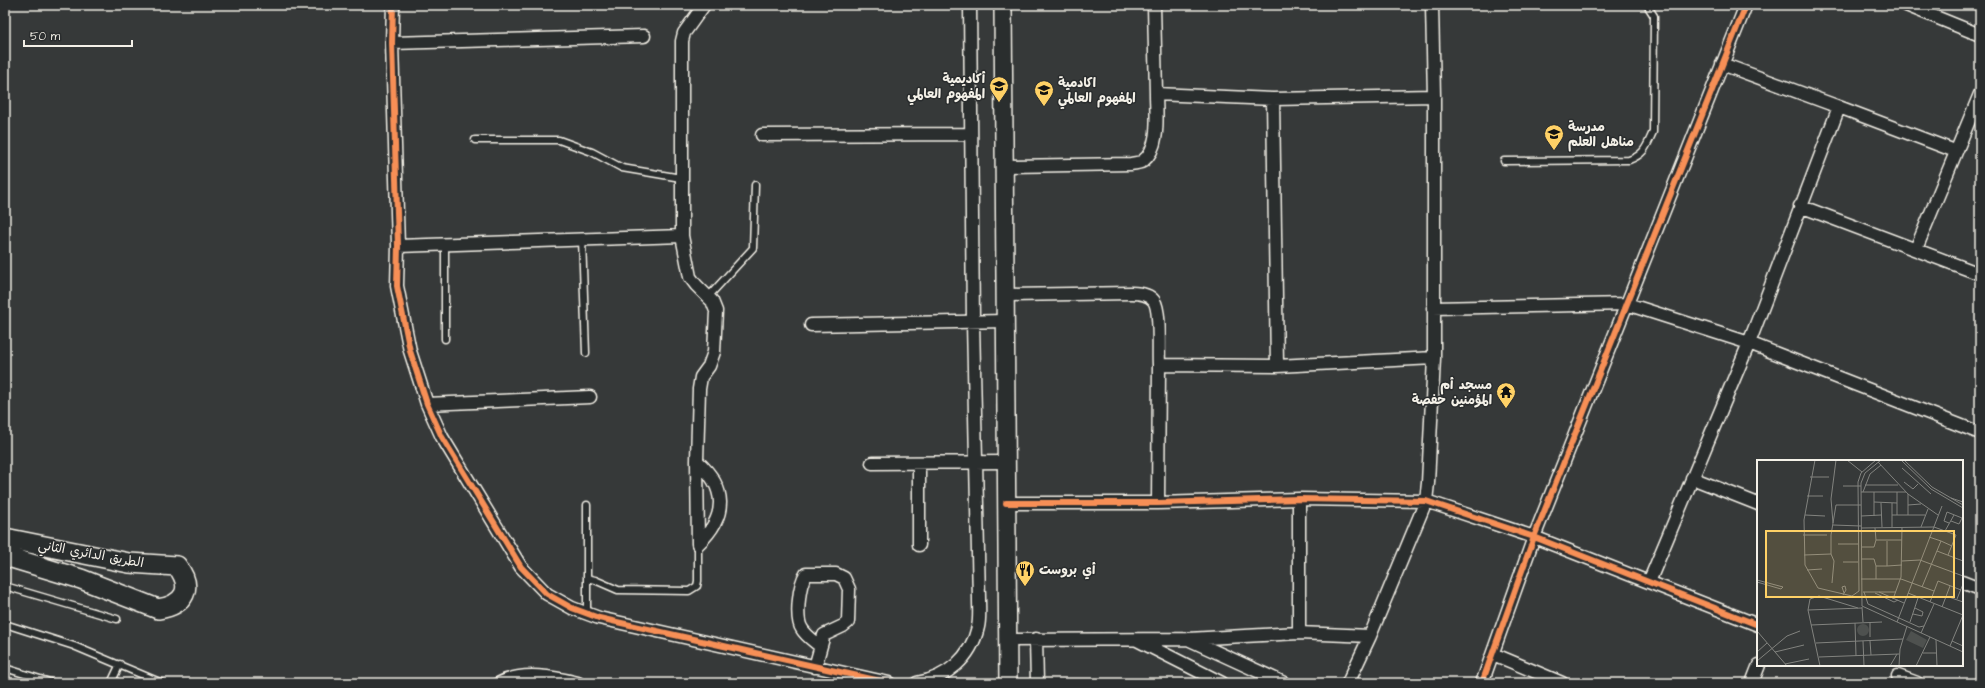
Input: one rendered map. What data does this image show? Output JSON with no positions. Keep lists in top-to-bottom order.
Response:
{
  "streets": {
    "main road": ["الطريق الدائري الثاني"]
  },
  "places": {
    "school or university": ["أكاديمية المفهوم العالمي", "اكادمية المفهوم العالمي", "مدرسة مناهل العلم"],
    "temple": ["مسجد أم المؤمنين حفصة"],
    "restaurant": ["أي بروست"]
  },
  "scale_bar": "50 m"
}
